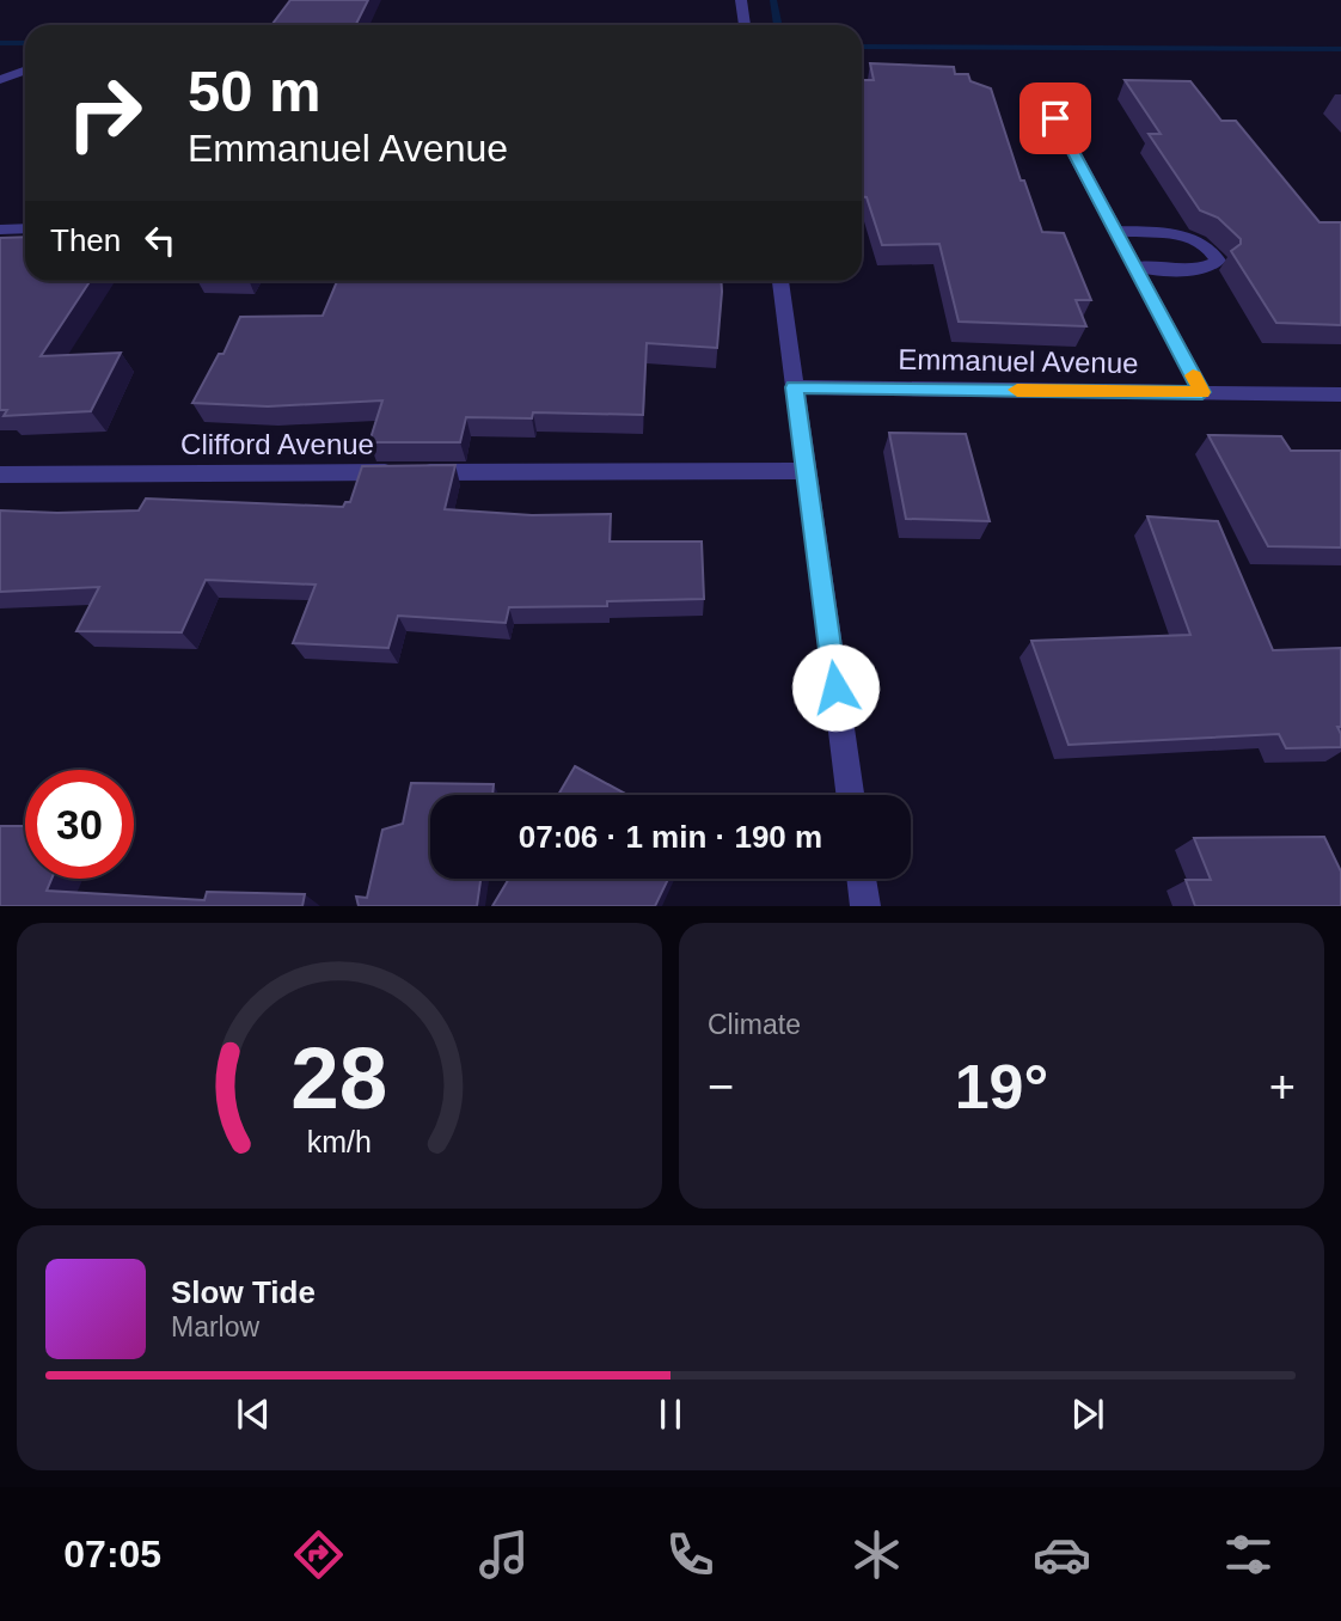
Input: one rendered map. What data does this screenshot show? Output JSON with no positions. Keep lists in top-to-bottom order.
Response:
{
  "streets": {
    "street": ["Emmanuel Avenue", "Clifford Avenue"]
  },
  "page": {
    "turn": ["50 m", "Emmanuel Avenue"],
    "then": "Then",
    "limit": "30",
    "trip": "07:06 · 1 min · 190 m",
    "tile": "Climate",
    "heat": ["−", "19°", "+"],
    "song": ["Slow Tide", "Marlow"],
    "tabs": "07:05",
    "gauge": ["28", "km/h"]
  }
}
